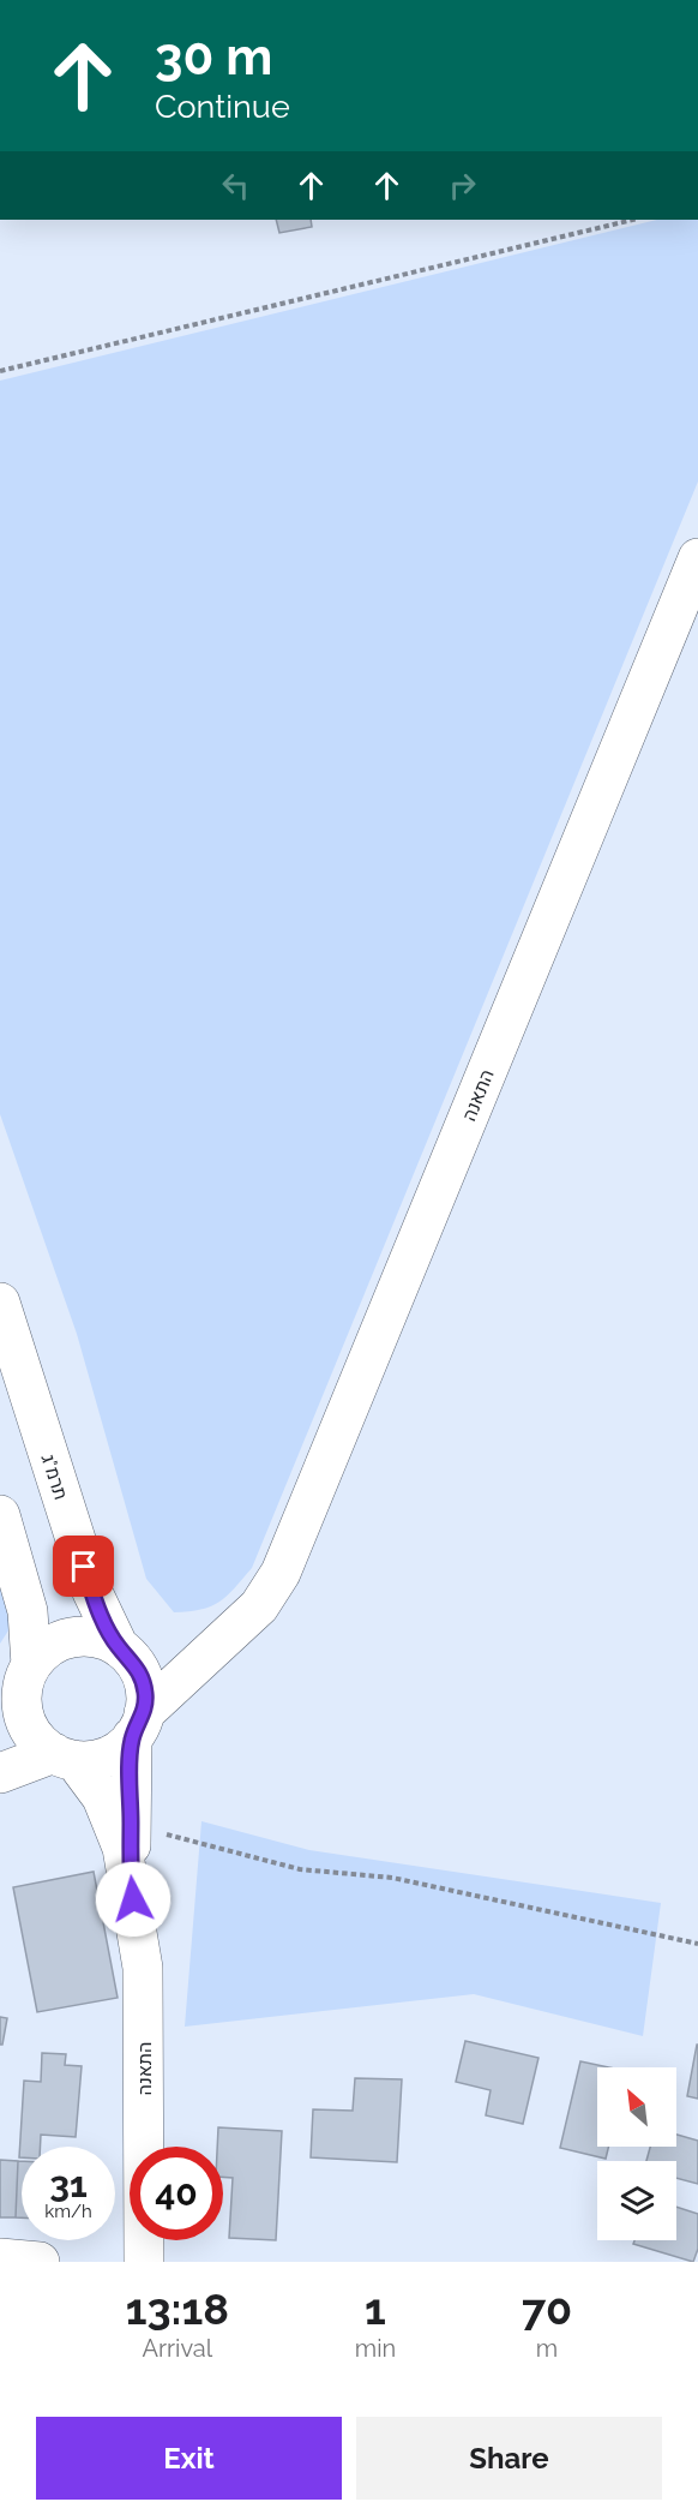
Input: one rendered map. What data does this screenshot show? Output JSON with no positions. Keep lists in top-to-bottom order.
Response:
{
  "streets": {
    "street": ["התאנה", "תרמ\"ג"]
  },
  "crossings": [
    ["התאנה", "תרמ\"ג"]
  ],
  "north": "top left",
  "page": {
    "turn": ["30 m", "Continue"],
    "speed": "31 km/h",
    "limit": "40",
    "eta": [
      "13:18",
      "Arrival",
      "1",
      "min",
      "70",
      "m"
    ],
    "buttons": ["Exit", "Share"]
  }
}
